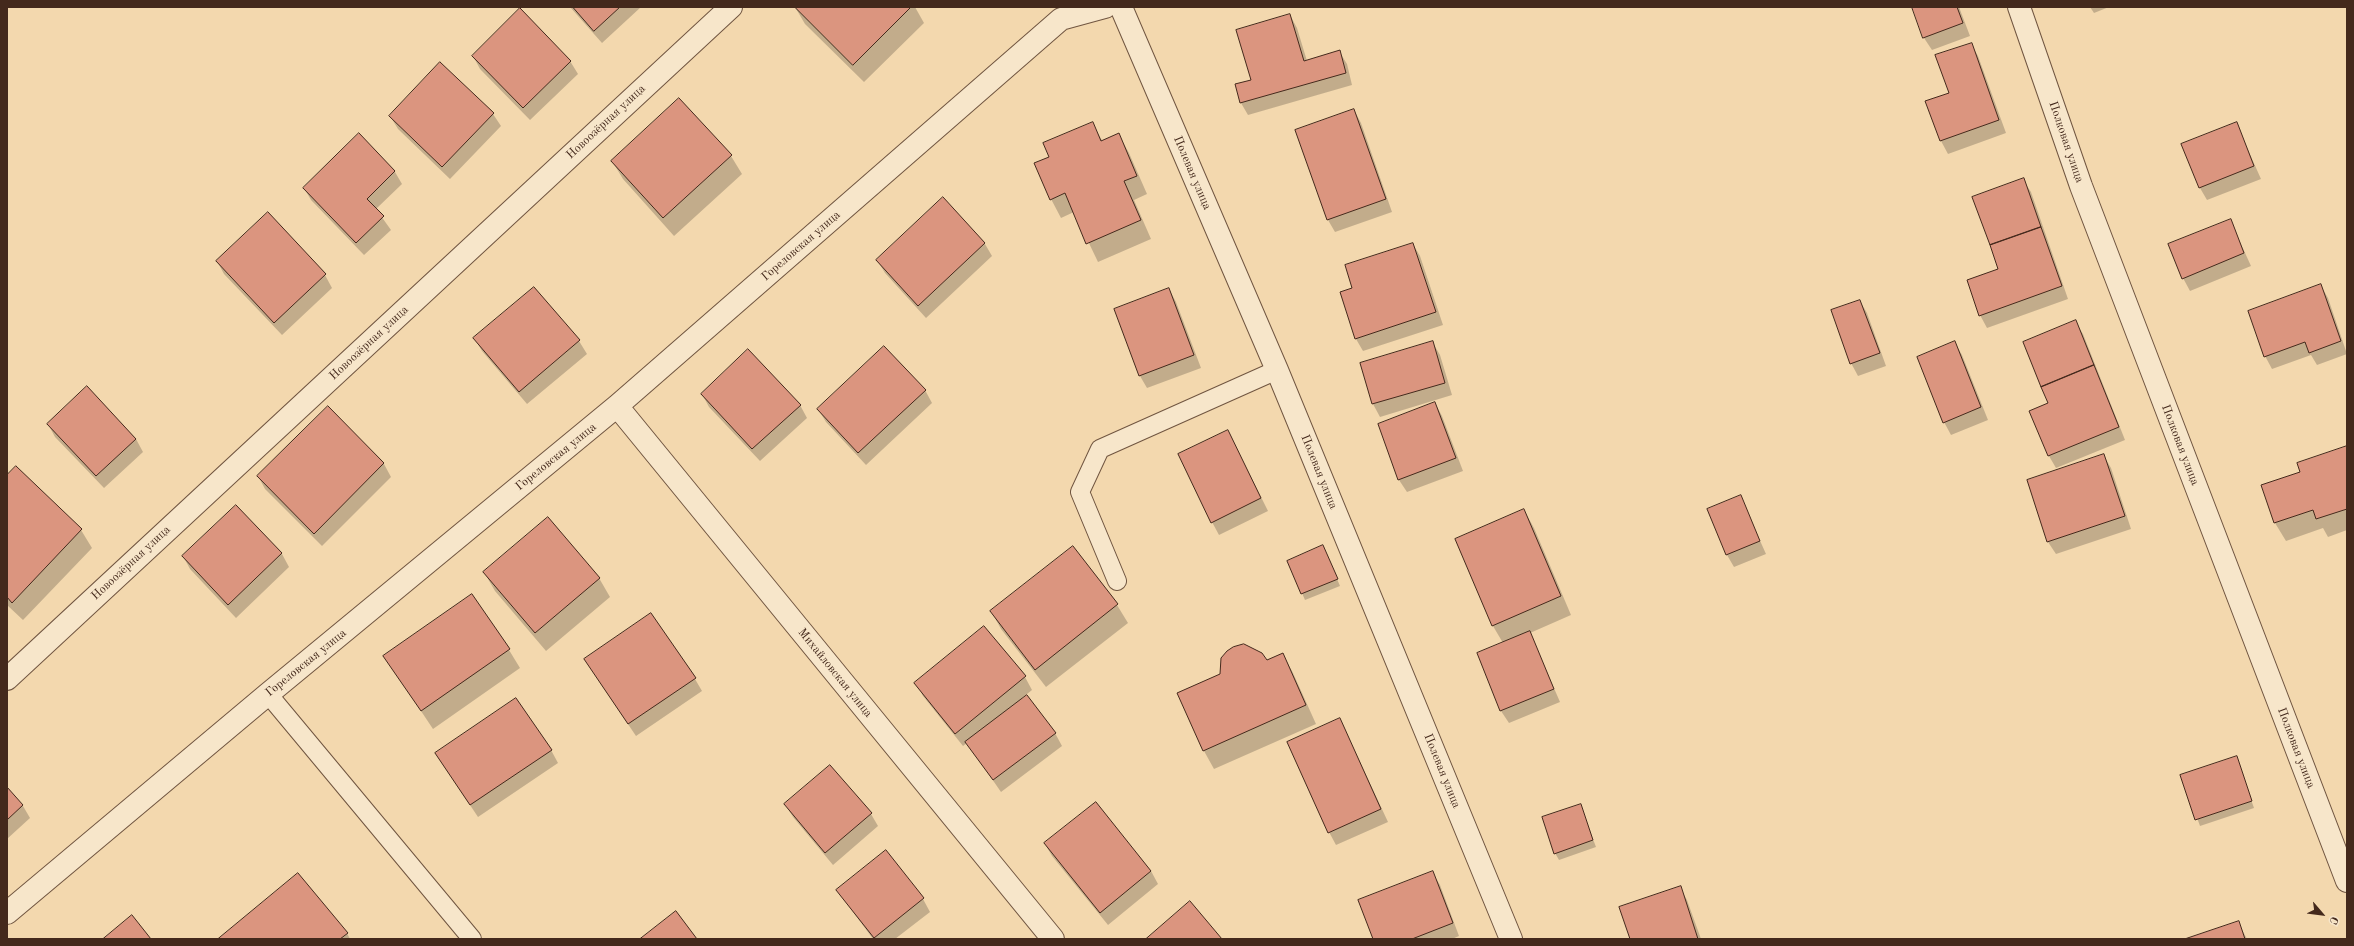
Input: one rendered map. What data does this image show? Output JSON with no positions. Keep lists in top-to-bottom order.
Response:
{
  "streets": {
    "street": [
      "Новоозёрная улица",
      "Полковая улица",
      "Полевая улица",
      "Гореловская улица",
      "Михайловская улица"
    ]
  },
  "crossings": [
    ["Гореловская улица", "Михайловская улица"]
  ],
  "north": "bottom right"
}
